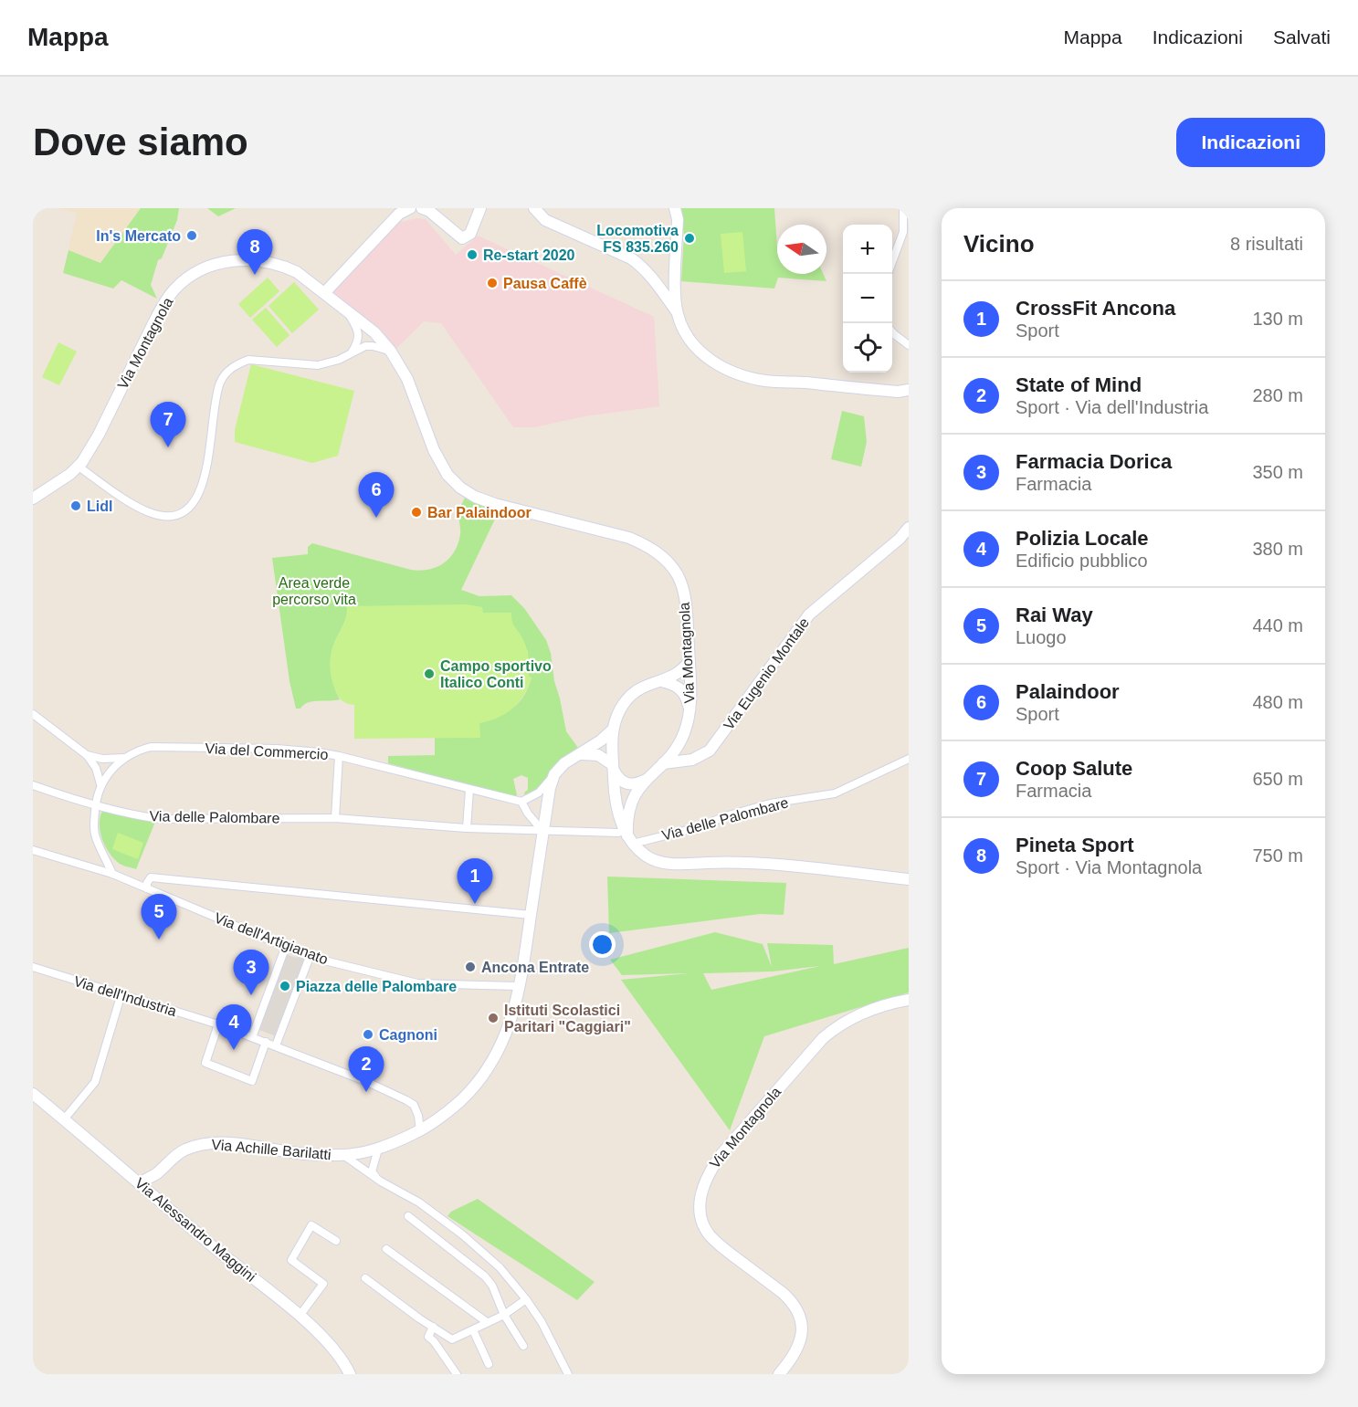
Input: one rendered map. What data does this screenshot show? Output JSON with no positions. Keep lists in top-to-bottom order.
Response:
{
  "streets": {
    "main road": [
      "Via Montagnola",
      "Via Eugenio Montale",
      "Via Achille Barilatti",
      "Via Alessandro Maggini"
    ],
    "street": [
      "Via del Commercio",
      "Via delle Palombare",
      "Via dell'Artigianato",
      "Via dell'Industria"
    ]
  },
  "crossings": [
    ["Via Montagnola", "Via Eugenio Montale"],
    ["Via Montagnola", "Via delle Palombare"],
    ["Via del Commercio", "Via delle Palombare"],
    ["Via del Commercio", "Via dell'Artigianato"],
    ["Via delle Palombare", "Via Achille Barilatti"],
    ["Via dell'Artigianato", "Via Achille Barilatti"],
    ["Via dell'Industria", "Via Achille Barilatti"],
    ["Via Achille Barilatti", "Via Alessandro Maggini"]
  ],
  "parks": ["Area verde percorso vita"],
  "places": [
    "In's Mercato",
    "Locomotiva FS 835.260",
    "Re-start 2020",
    "Pausa Caffè",
    "Lidl",
    "Bar Palaindoor",
    "Campo sportivo Italico Conti",
    "Ancona Entrate",
    "Piazza delle Palombare",
    "Istituti Scolastici Paritari \"Caggiari\"",
    "Cagnoni"
  ],
  "north": "left",
  "page": {
    "header": "Mappa",
    "nav": ["Mappa", "Indicazioni", "Salvati"],
    "buttons": "Indicazioni",
    "title": "Dove siamo",
    "heading": ["Vicino", "8 risultati"],
    "map_buttons": ["+", "−"],
    "pins": [
      "8",
      "7",
      "6",
      "1",
      "5",
      "3",
      "4",
      "2"
    ],
    "list": [
      {
        "mark": "1",
        "name": "CrossFit Ancona",
        "note": "Sport",
        "value": "130 m"
      },
      {
        "mark": "2",
        "name": "State of Mind",
        "note": "Sport · Via dell'Industria",
        "value": "280 m"
      },
      {
        "mark": "3",
        "name": "Farmacia Dorica",
        "note": "Farmacia",
        "value": "350 m"
      },
      {
        "mark": "4",
        "name": "Polizia Locale",
        "note": "Edificio pubblico",
        "value": "380 m"
      },
      {
        "mark": "5",
        "name": "Rai Way",
        "note": "Luogo",
        "value": "440 m"
      },
      {
        "mark": "6",
        "name": "Palaindoor",
        "note": "Sport",
        "value": "480 m"
      },
      {
        "mark": "7",
        "name": "Coop Salute",
        "note": "Farmacia",
        "value": "650 m"
      },
      {
        "mark": "8",
        "name": "Pineta Sport",
        "note": "Sport · Via Montagnola",
        "value": "750 m"
      }
    ]
  }
}
